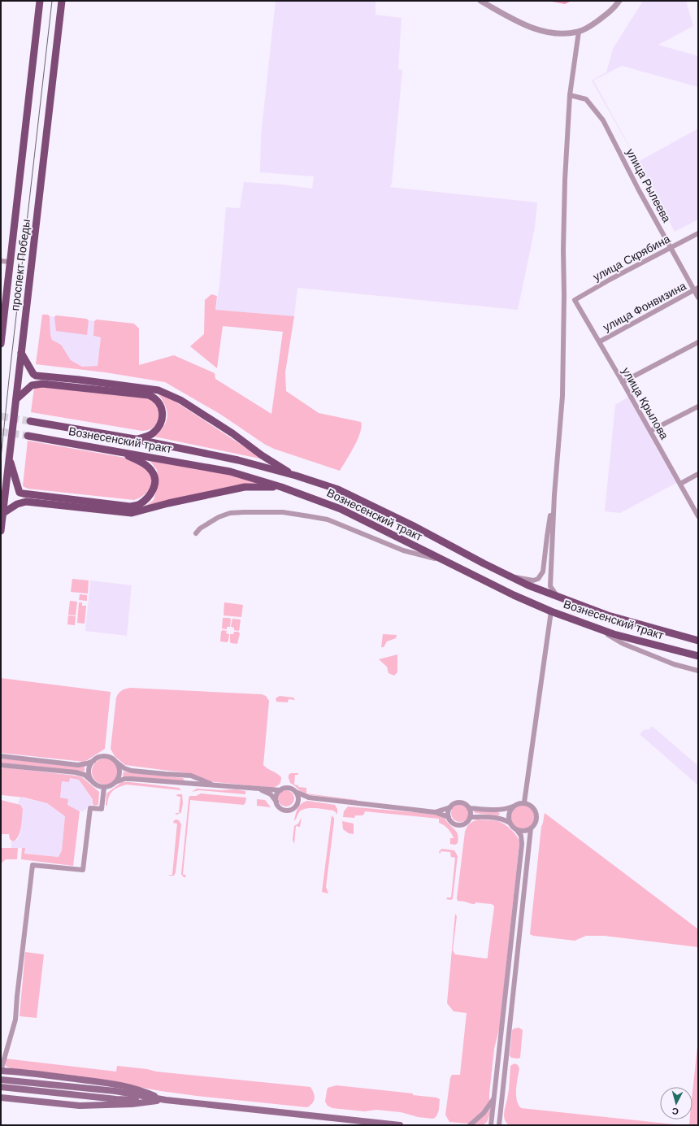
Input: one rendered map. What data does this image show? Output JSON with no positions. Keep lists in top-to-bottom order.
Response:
{
  "streets": {
    "main road": ["проспект Победы", "Вознесенский тракт"],
    "street": [
      "улица Рылеева",
      "улица Скрябина",
      "улица Фонвизина",
      "улица Крылова"
    ]
  },
  "crossings": [
    ["улица Рылеева", "улица Скрябина"],
    ["улица Рылеева", "улица Фонвизина"],
    ["улица Скрябина", "улица Крылова"],
    ["улица Фонвизина", "улица Крылова"]
  ],
  "north": "bottom"
}
